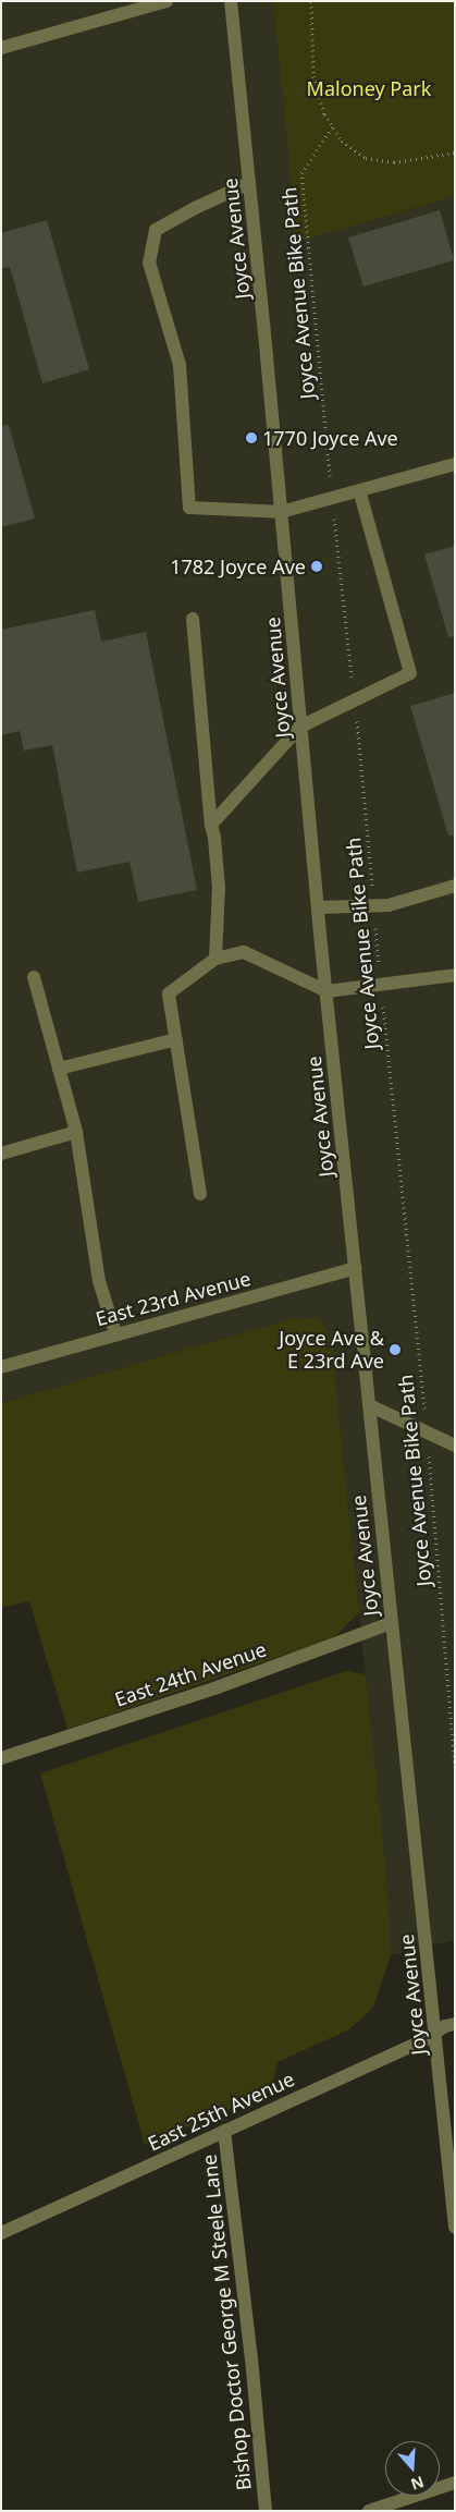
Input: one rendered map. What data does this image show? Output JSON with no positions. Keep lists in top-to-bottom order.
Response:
{
  "streets": {
    "street": [
      "Joyce Avenue",
      "East 23rd Avenue",
      "East 24th Avenue",
      "East 25th Avenue",
      "Bishop Doctor George M Steele Lane"
    ],
    "path": ["Joyce Avenue Bike Path"]
  },
  "crossings": [
    ["Joyce Avenue", "East 23rd Avenue"],
    ["Joyce Avenue", "East 24th Avenue"],
    ["Joyce Avenue", "East 25th Avenue"],
    ["East 25th Avenue", "Bishop Doctor George M Steele Lane"]
  ],
  "parks": ["Maloney Park"],
  "places": ["1770 Joyce Ave", "1782 Joyce Ave", "Joyce Ave & E 23rd Ave"],
  "north": "bottom"
}
